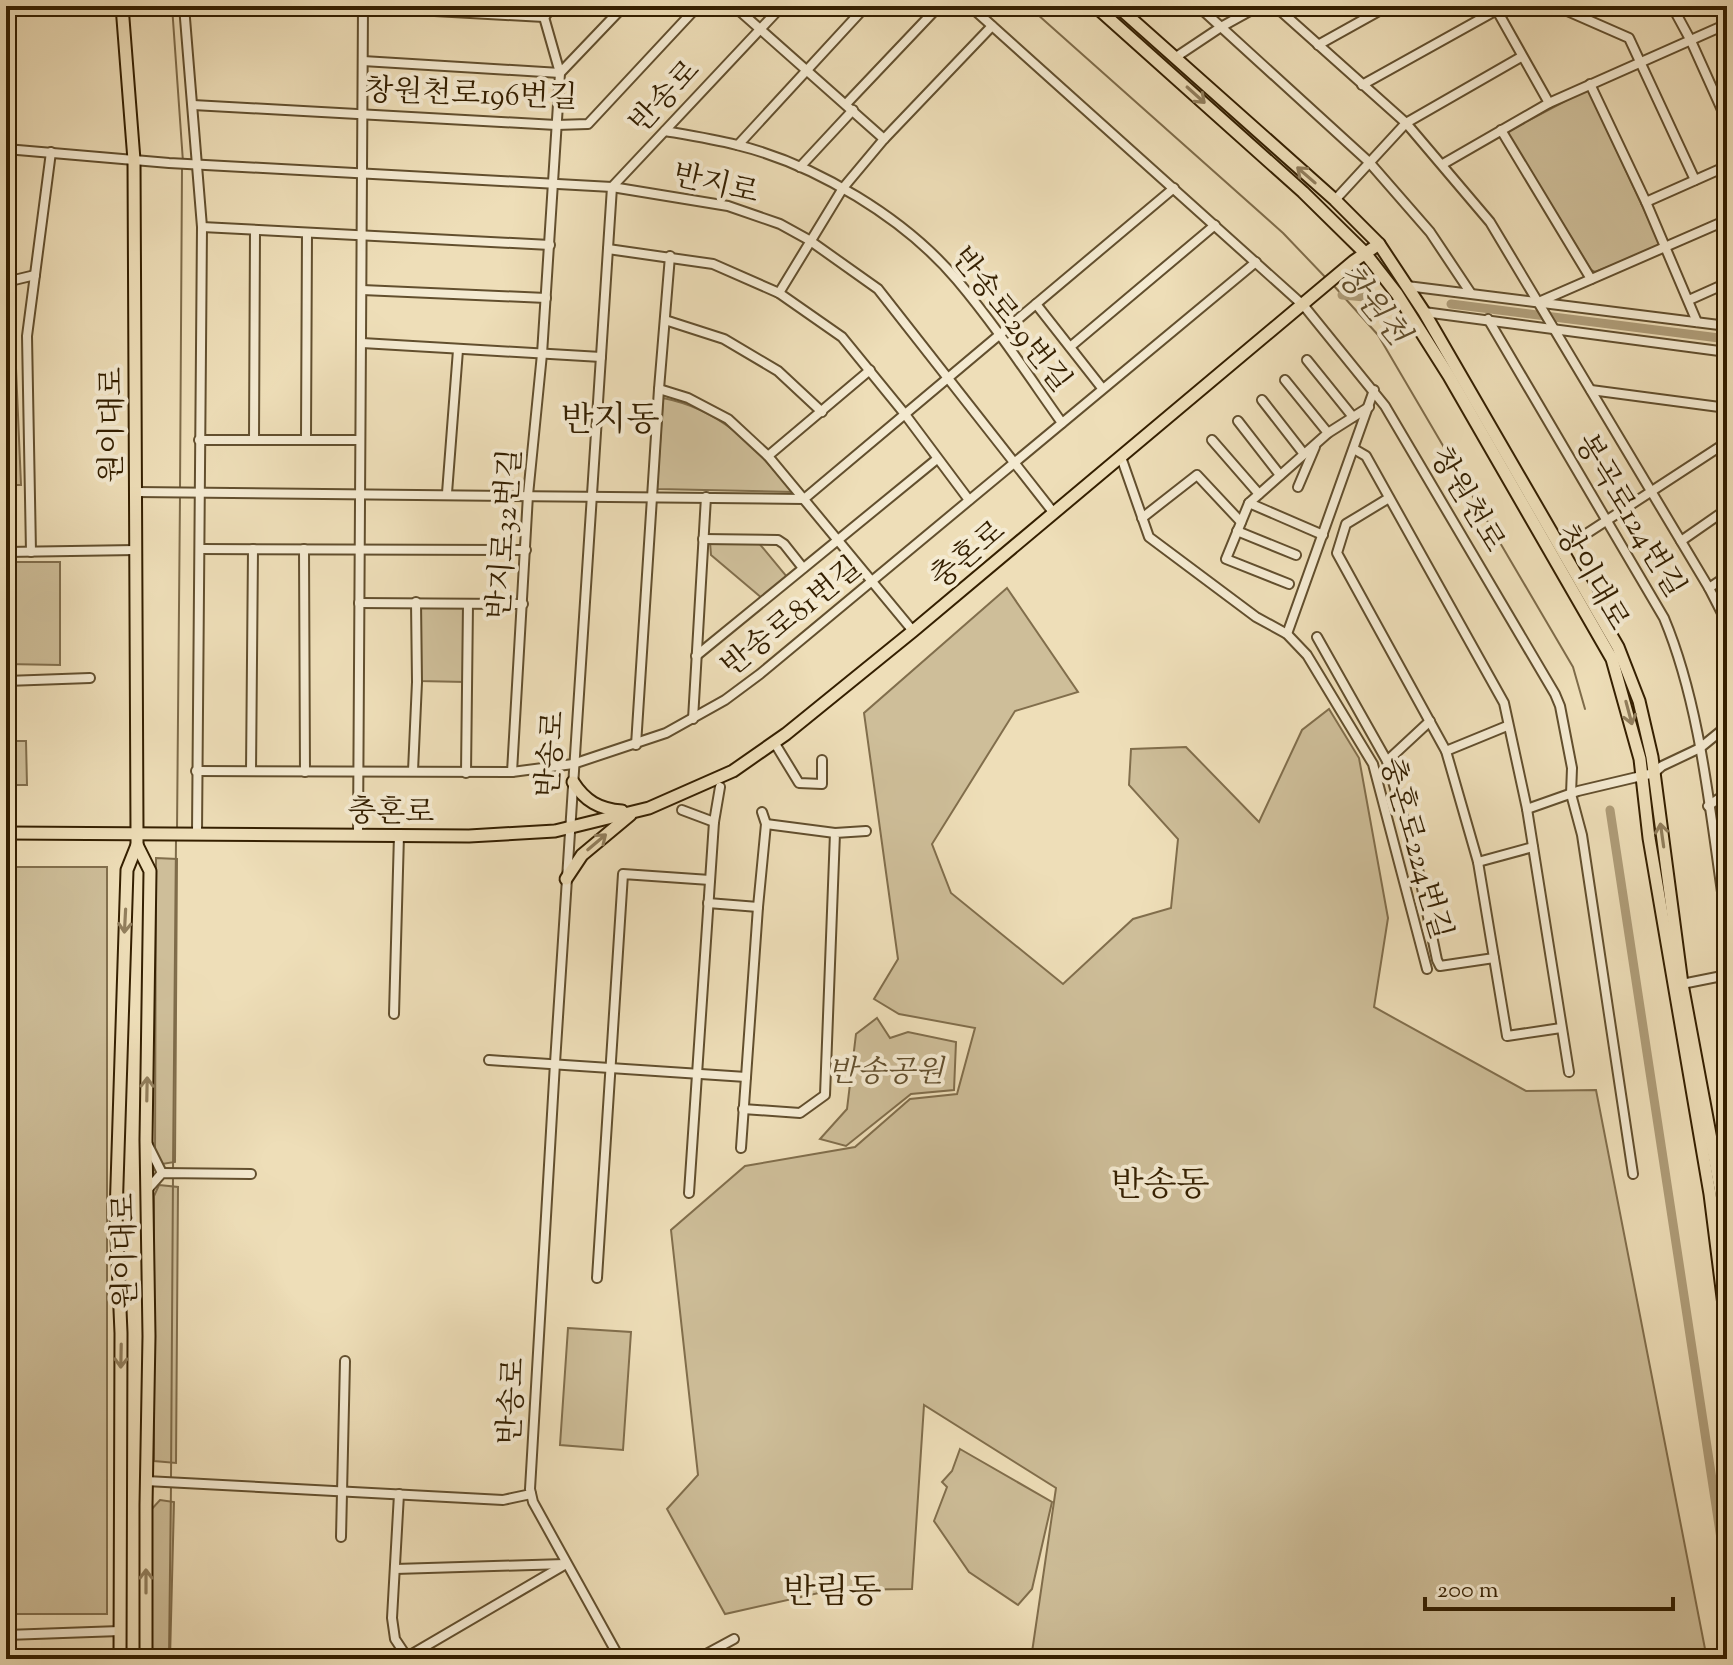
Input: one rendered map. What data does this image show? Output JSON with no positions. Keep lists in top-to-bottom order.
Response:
{
  "streets": {
    "main road": ["원이대로", "충혼로", "창이대로"],
    "street": [
      "창원천로196번길",
      "반송로",
      "반지로",
      "반송로29번길",
      "창원천로",
      "봉곡로124번길",
      "반지로32번길",
      "반송로81번길",
      "충혼로224번길"
    ]
  },
  "crossings": [
    ["창원천로196번길", "반지로32번길"],
    ["반송로", "반지로"],
    ["반송로", "반송로29번길"],
    ["반송로", "충혼로"],
    ["반송로", "반송로81번길"],
    ["반지로", "원이대로"],
    ["반지로", "반지로32번길"],
    ["반지로", "충혼로"],
    ["반지로", "반송로81번길"],
    ["반송로29번길", "반송로81번길"],
    ["원이대로", "충혼로"],
    ["창원천로", "충혼로"],
    ["창원천로", "반송로81번길"],
    ["반지로32번길", "반송로81번길"],
    ["충혼로", "창이대로"],
    ["충혼로", "충혼로224번길"]
  ],
  "districts": ["반지동", "반송동", "반림동"],
  "water": ["창원천"],
  "parks": ["반송공원"],
  "scale_bar": "200 m"
}
